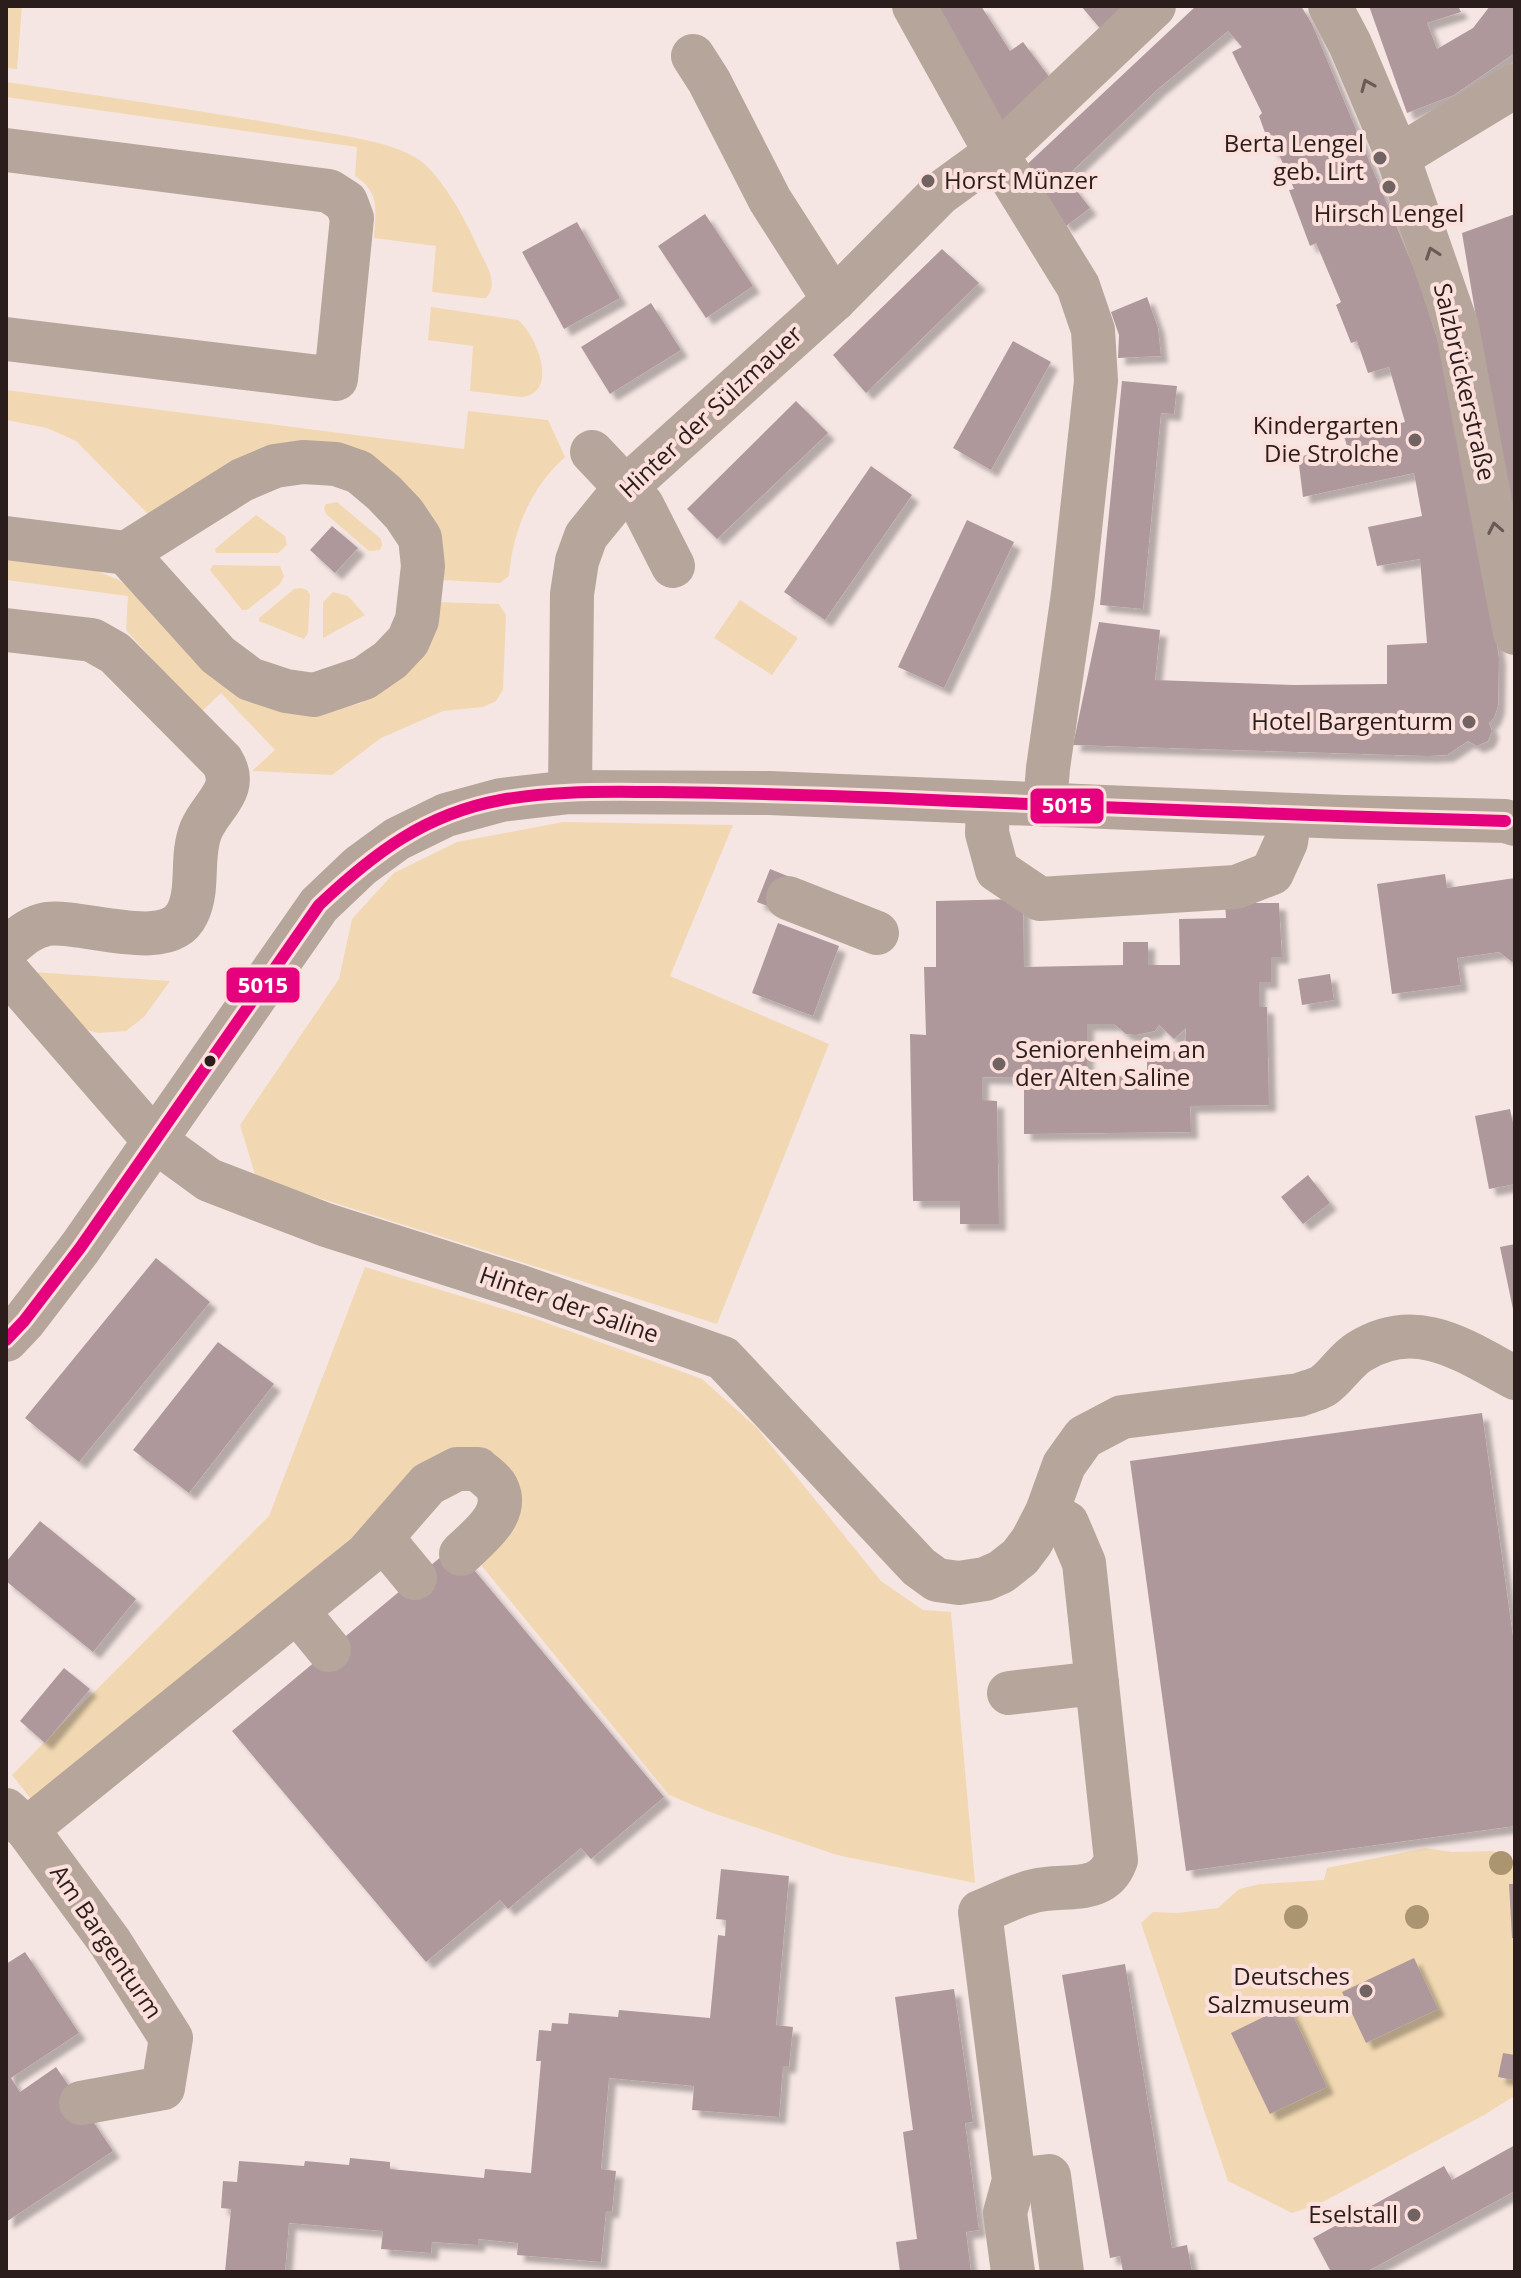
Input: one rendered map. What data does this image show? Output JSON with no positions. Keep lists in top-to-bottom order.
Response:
{
  "streets": {
    "street": [
      "Salzbrückerstraße",
      "Hinter der Sülzmauer",
      "Hinter der Saline",
      "Am Bargenturm"
    ]
  },
  "places": [
    "Berta Lengel geb. Lirt",
    "Horst Münzer",
    "Hirsch Lengel",
    "Kindergarten Die Strolche",
    "Hotel Bargenturm",
    "Seniorenheim an der Alten Saline",
    "Deutsches Salzmuseum",
    "Eselstall"
  ],
  "lines": ["transit line 5015"]
}
